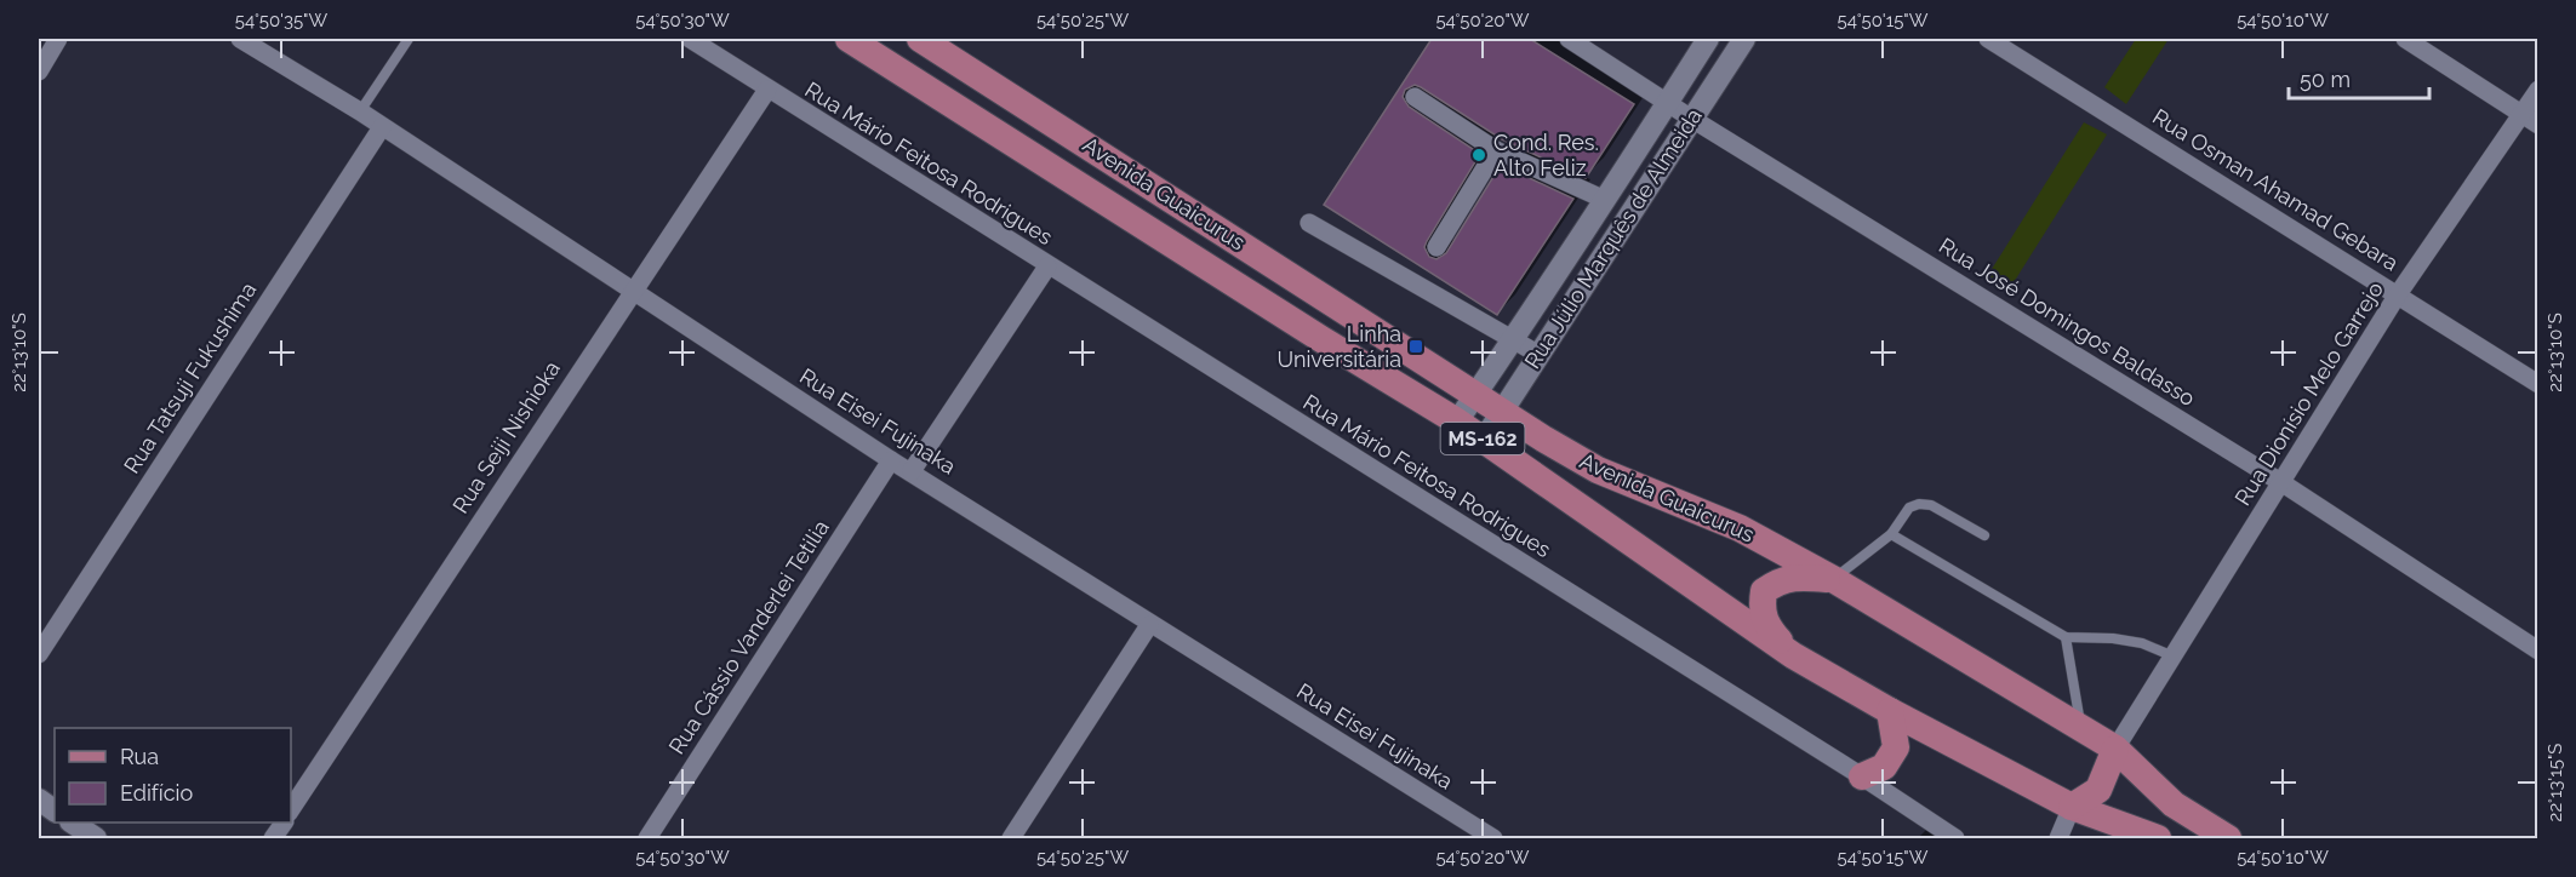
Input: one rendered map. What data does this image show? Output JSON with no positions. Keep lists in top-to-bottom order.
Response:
{
  "streets": {
    "main road": ["Avenida Guaicurus", "MS-162"],
    "street": [
      "Rua Mário Feitosa Rodrigues",
      "Rua Osman Ahamad Gebara",
      "Rua Júlio Marquês de Almeida",
      "Rua José Domingos Baldasso",
      "Rua Tatsuji Fukushima",
      "Rua Dionísio Melo Garrejo",
      "Rua Eisei Fujinaka",
      "Rua Seiji Nishioka",
      "Rua Cássio Vanderlei Tetilia"
    ]
  },
  "crossings": [
    ["Rua Mário Feitosa Rodrigues", "Rua Seiji Nishioka"],
    ["Rua Osman Ahamad Gebara", "Rua Dionísio Melo Garrejo"],
    ["Avenida Guaicurus", "Rua Júlio Marquês de Almeida"],
    ["Avenida Guaicurus", "Rua Dionísio Melo Garrejo"],
    ["Rua Júlio Marquês de Almeida", "Rua José Domingos Baldasso"],
    ["Rua José Domingos Baldasso", "Rua Dionísio Melo Garrejo"],
    ["Rua Tatsuji Fukushima", "Rua Eisei Fujinaka"],
    ["Rua Eisei Fujinaka", "Rua Seiji Nishioka"],
    ["Rua Eisei Fujinaka", "Rua Cássio Vanderlei Tetilia"]
  ],
  "places": {
    "other": ["Cond. Res. Alto Feliz"],
    "transit": ["Linha Universitária"]
  },
  "legend": ["Rua", "Edifício"],
  "scale_bar": "50 m",
  "coordinates": [
    "54°50'35\"W",
    "54°50'30\"W",
    "54°50'25\"W",
    "54°50'20\"W",
    "54°50'15\"W",
    "54°50'10\"W",
    "22°13'10\"S",
    "22°13'15\"S"
  ]
}
